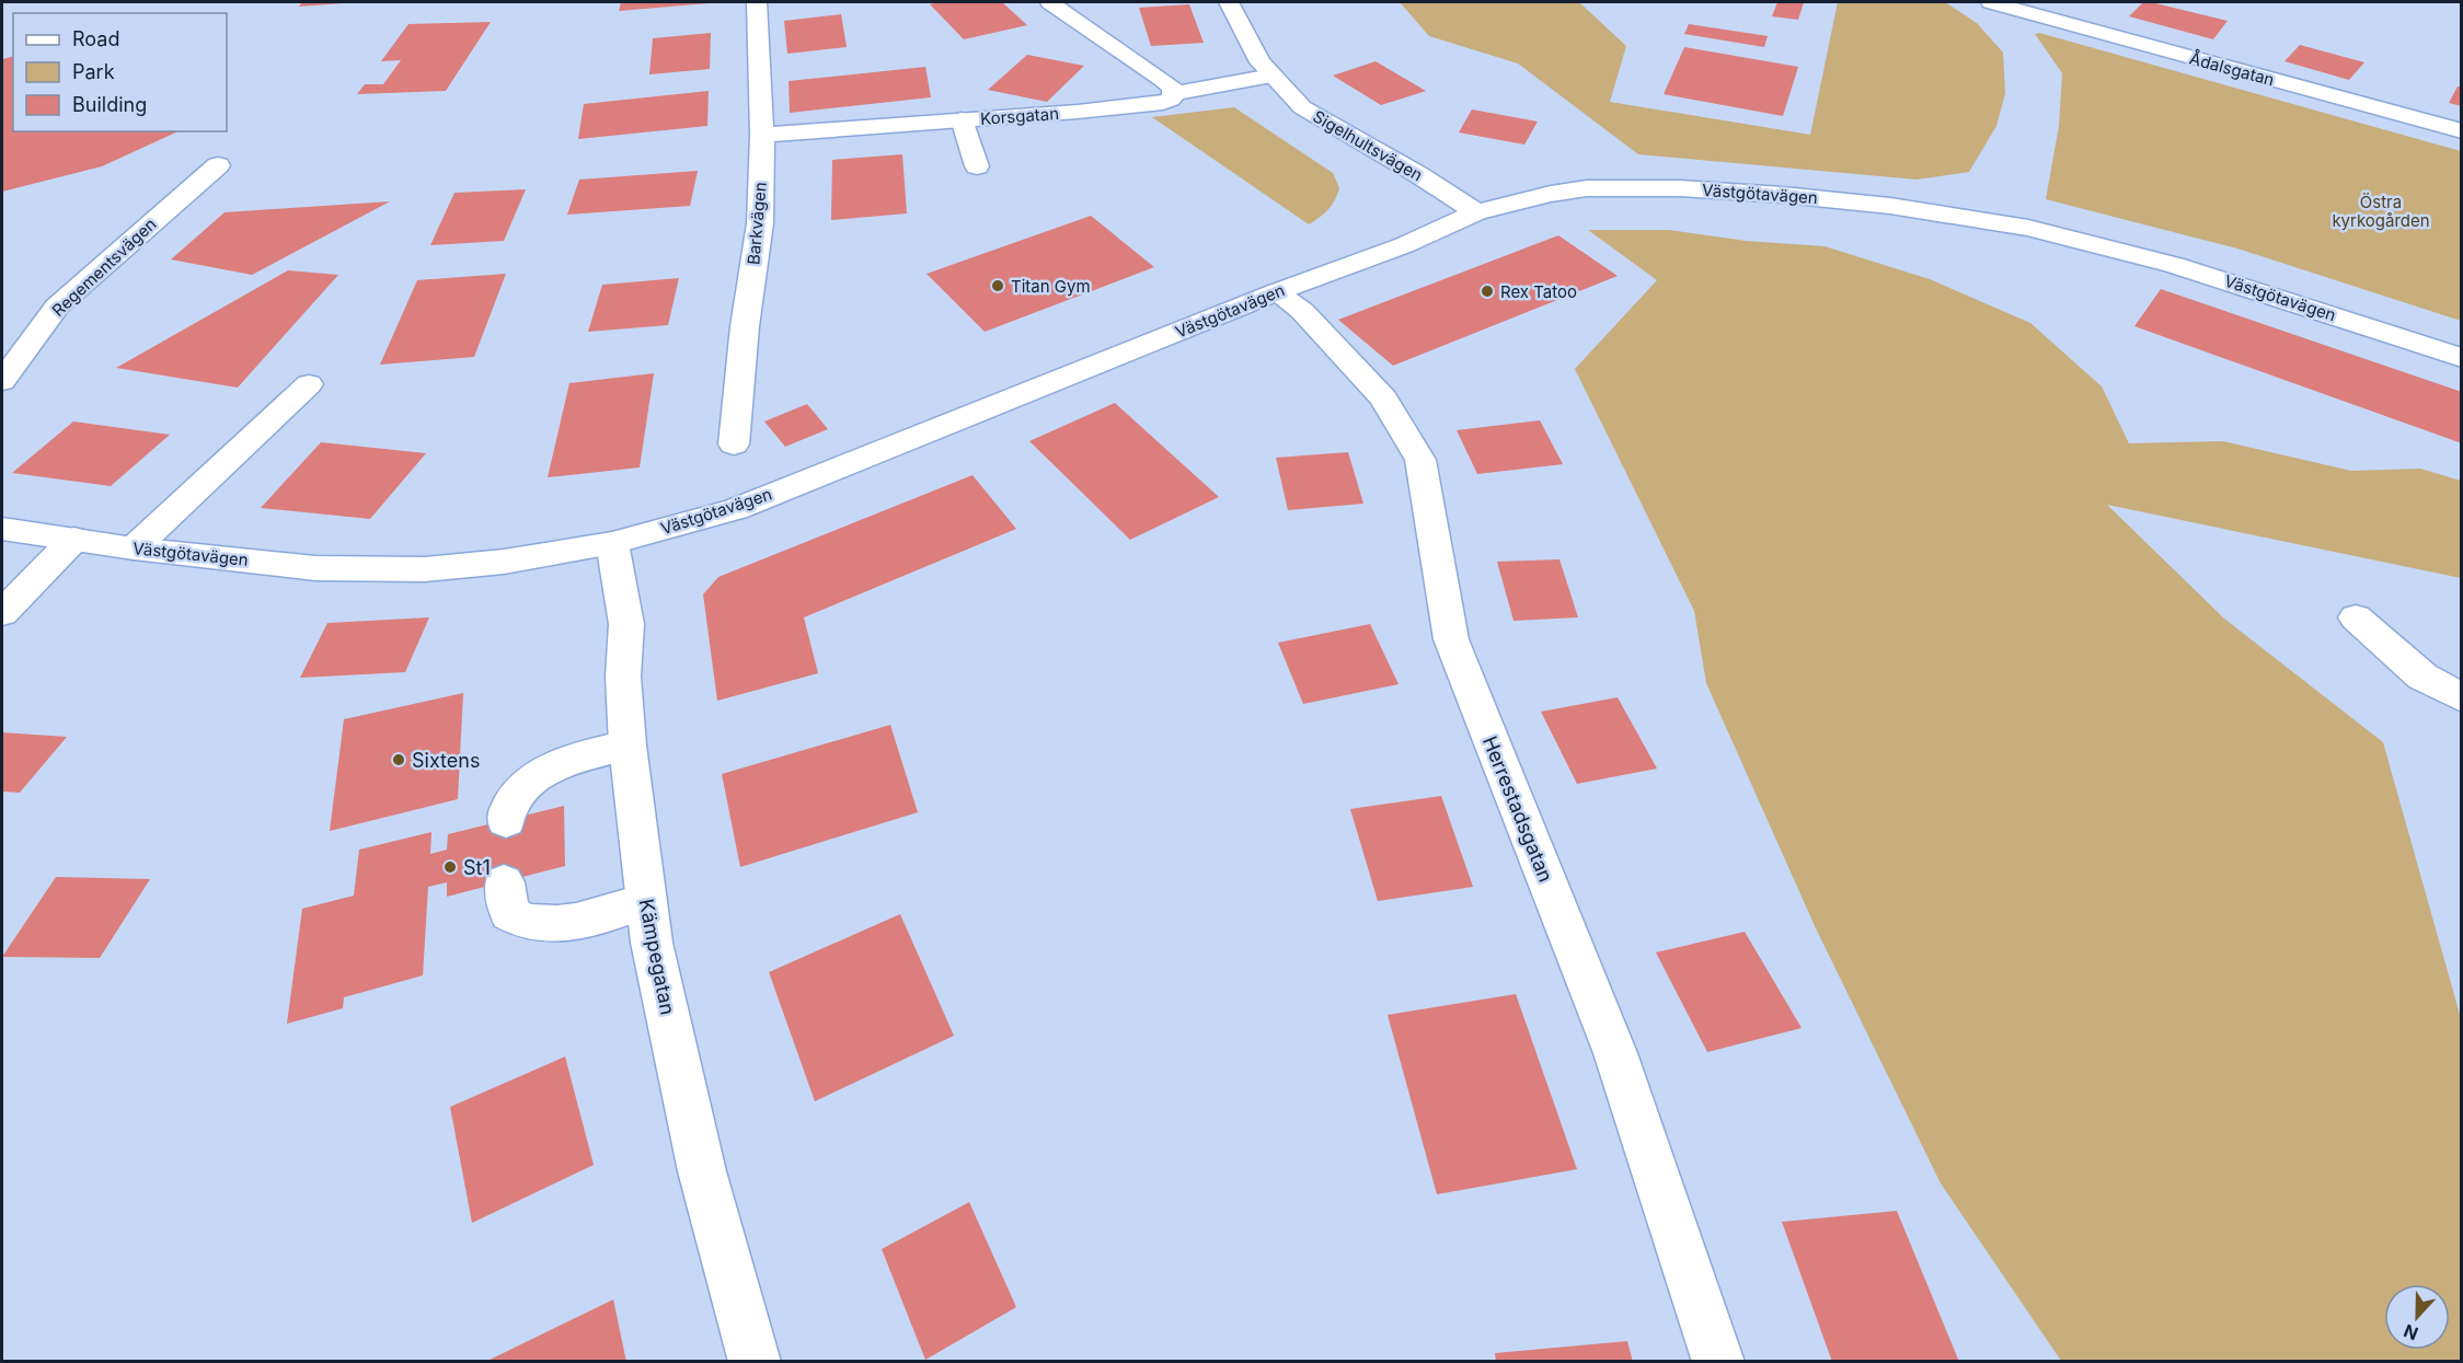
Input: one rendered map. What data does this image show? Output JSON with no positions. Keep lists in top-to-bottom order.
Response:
{
  "streets": {
    "street": [
      "Ådalsgatan",
      "Korsgatan",
      "Sigelhultsvägen",
      "Västgötavägen",
      "Barkvägen",
      "Regementsvägen",
      "Herrestadsgatan",
      "Kämpegatan"
    ]
  },
  "crossings": [
    ["Korsgatan", "Sigelhultsvägen"],
    ["Korsgatan", "Barkvägen"],
    ["Sigelhultsvägen", "Västgötavägen"],
    ["Västgötavägen", "Herrestadsgatan"],
    ["Västgötavägen", "Kämpegatan"]
  ],
  "parks": ["Östra kyrkogården"],
  "places": [
    "Titan Gym",
    "Rex Tatoo",
    "Sixtens",
    "St1"
  ],
  "legend": ["Road", "Park", "Building"],
  "north": "bottom"
}
